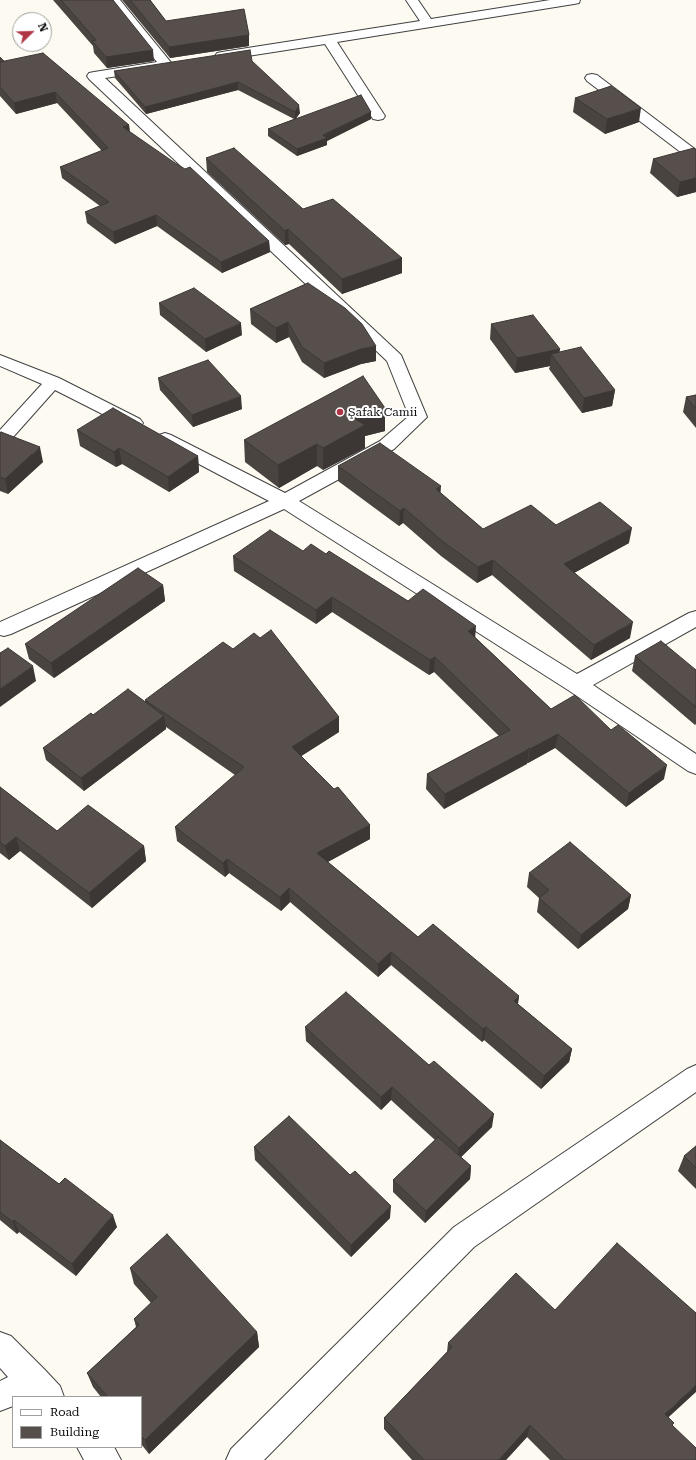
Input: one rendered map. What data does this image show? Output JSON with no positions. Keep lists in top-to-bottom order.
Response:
{
  "places": ["Şafak Camii"],
  "legend": ["Road", "Building"],
  "north": "top right"
}
